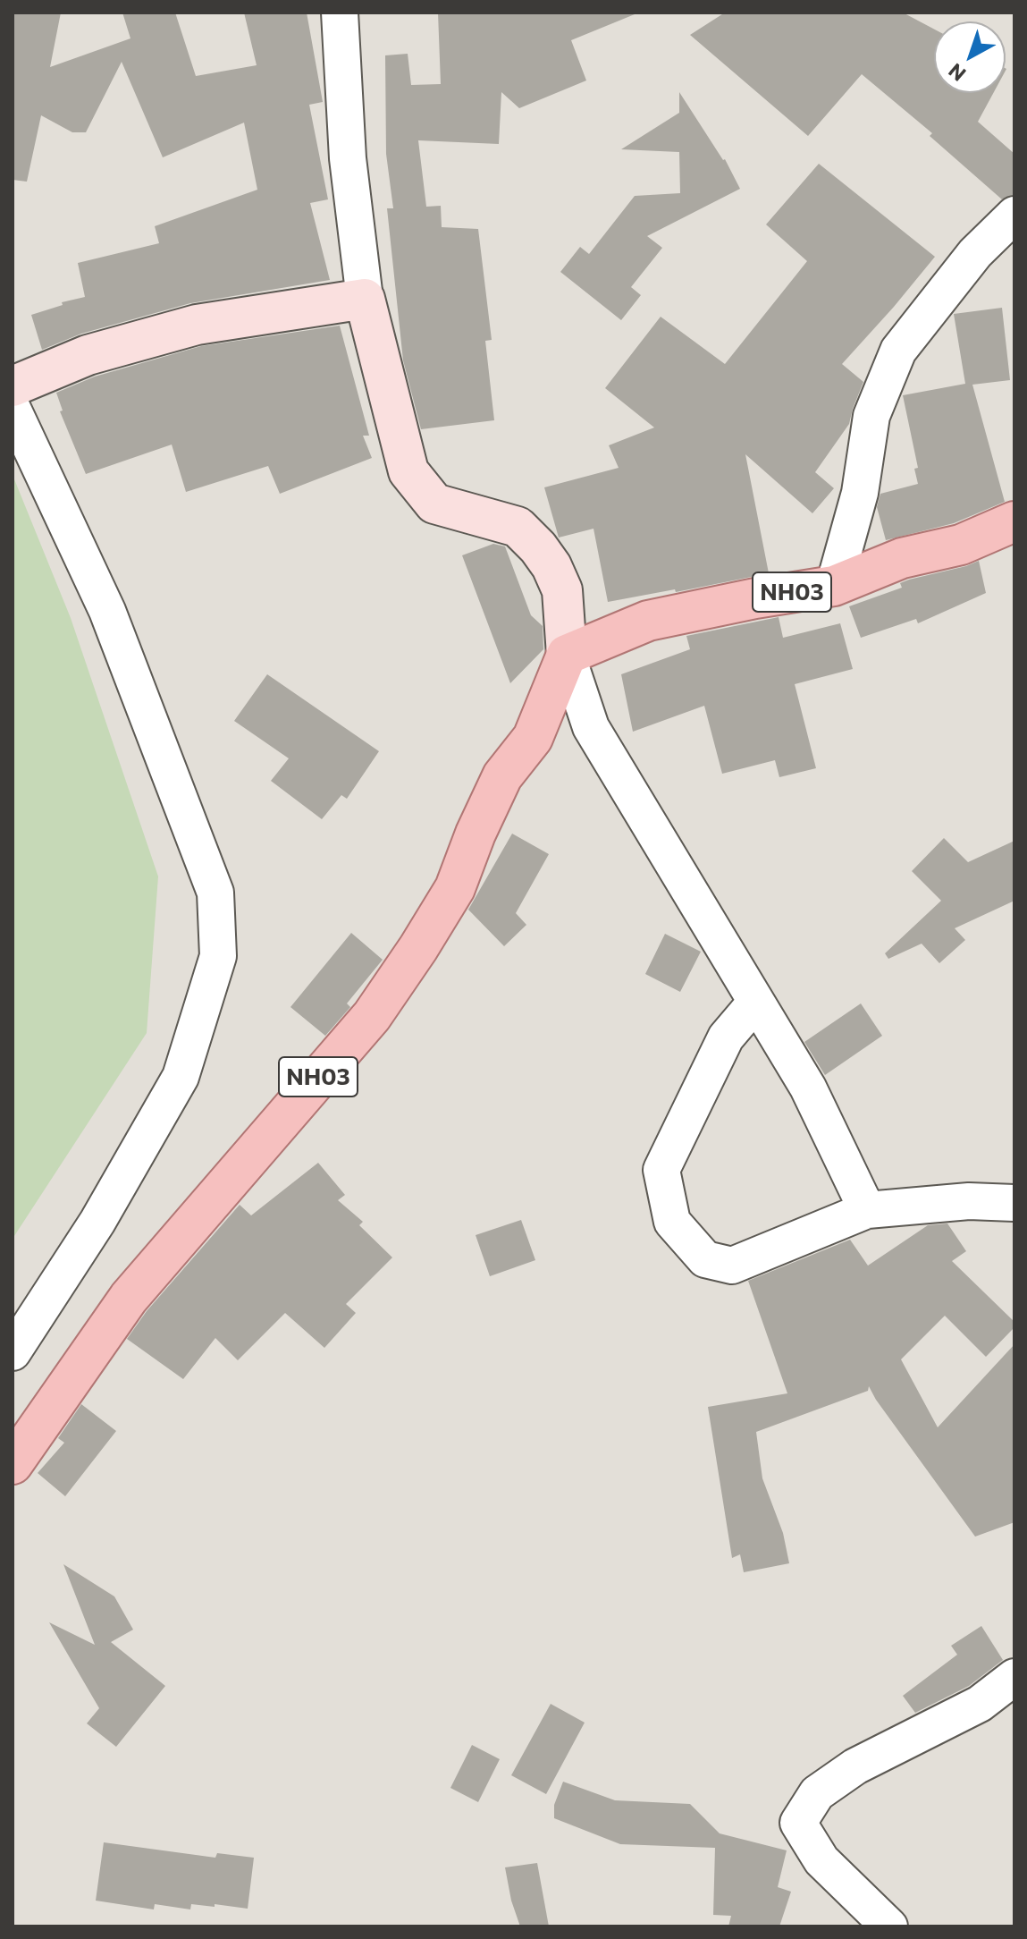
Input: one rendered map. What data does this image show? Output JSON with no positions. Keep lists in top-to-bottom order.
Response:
{
  "streets": {
    "main road": ["NH03"]
  },
  "north": "bottom left"
}
